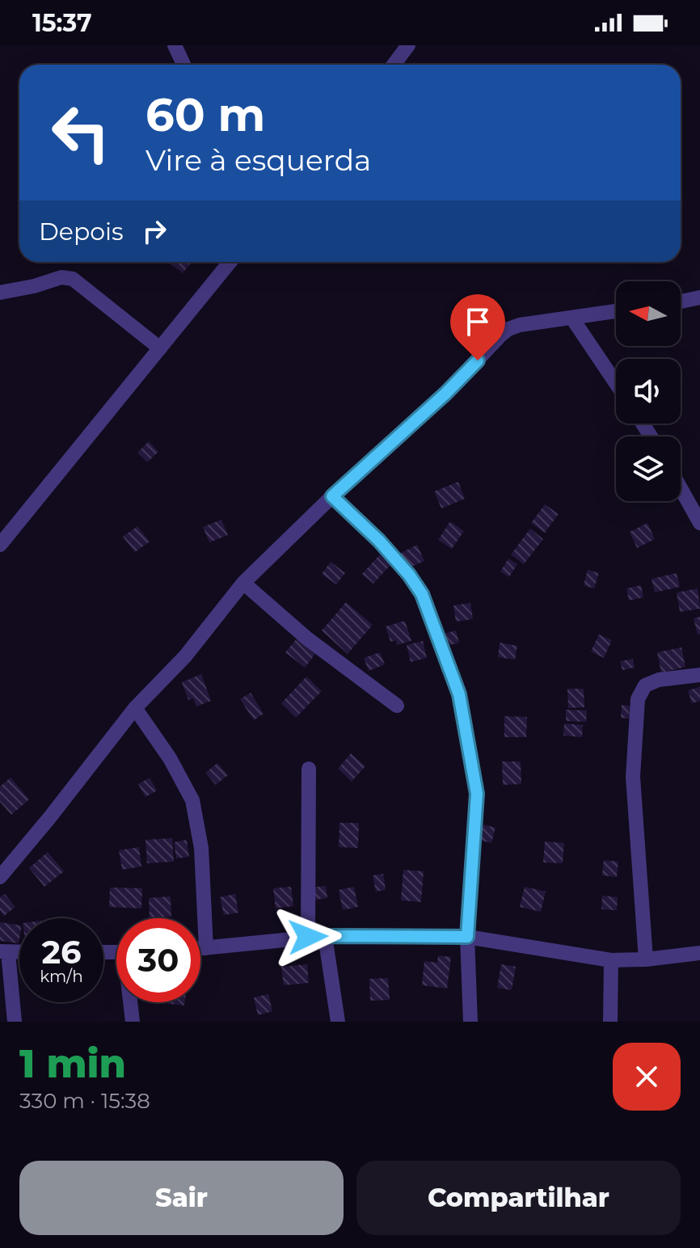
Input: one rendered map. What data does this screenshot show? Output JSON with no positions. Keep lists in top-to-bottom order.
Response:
{
  "north": "left",
  "page": {
    "status": "15:37",
    "turn": ["60 m", "Vire à esquerda"],
    "then": "Depois",
    "speed": "26 km/h",
    "limit": "30",
    "heading": ["1 min", "330 m · 15:38"],
    "buttons": ["Sair", "Compartilhar"]
  }
}
